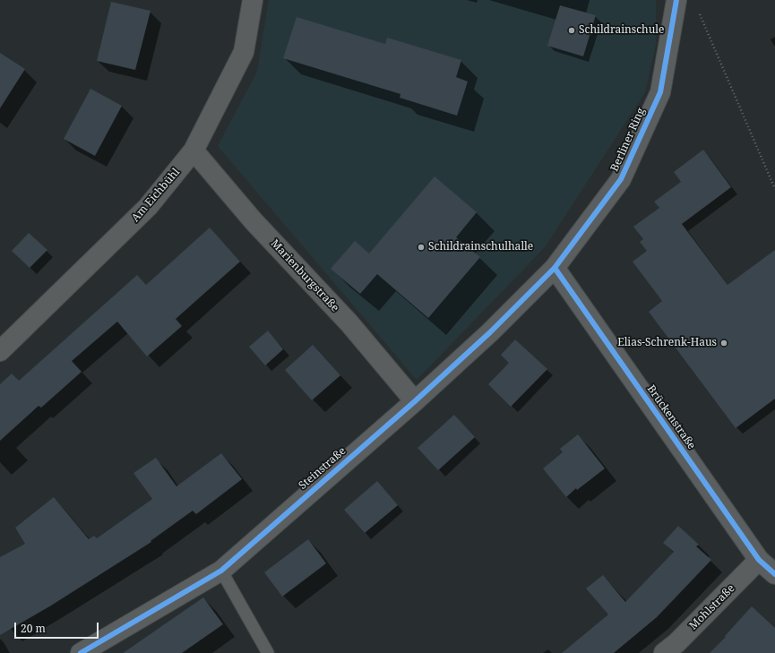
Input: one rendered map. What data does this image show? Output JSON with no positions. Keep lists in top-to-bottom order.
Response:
{
  "streets": {
    "street": [
      "Berliner Ring",
      "Am Eichbühl",
      "Marienburgstraße",
      "Brückenstraße",
      "Steinstraße",
      "Mohlstraße"
    ]
  },
  "crossings": [
    ["Berliner Ring", "Brückenstraße"],
    ["Berliner Ring", "Steinstraße"],
    ["Am Eichbühl", "Marienburgstraße"],
    ["Marienburgstraße", "Steinstraße"],
    ["Brückenstraße", "Steinstraße"],
    ["Brückenstraße", "Mohlstraße"]
  ],
  "places": ["Schildrainschule", "Schildrainschulhalle", "Elias-Schrenk-Haus"],
  "scale_bar": "20 m"
}
